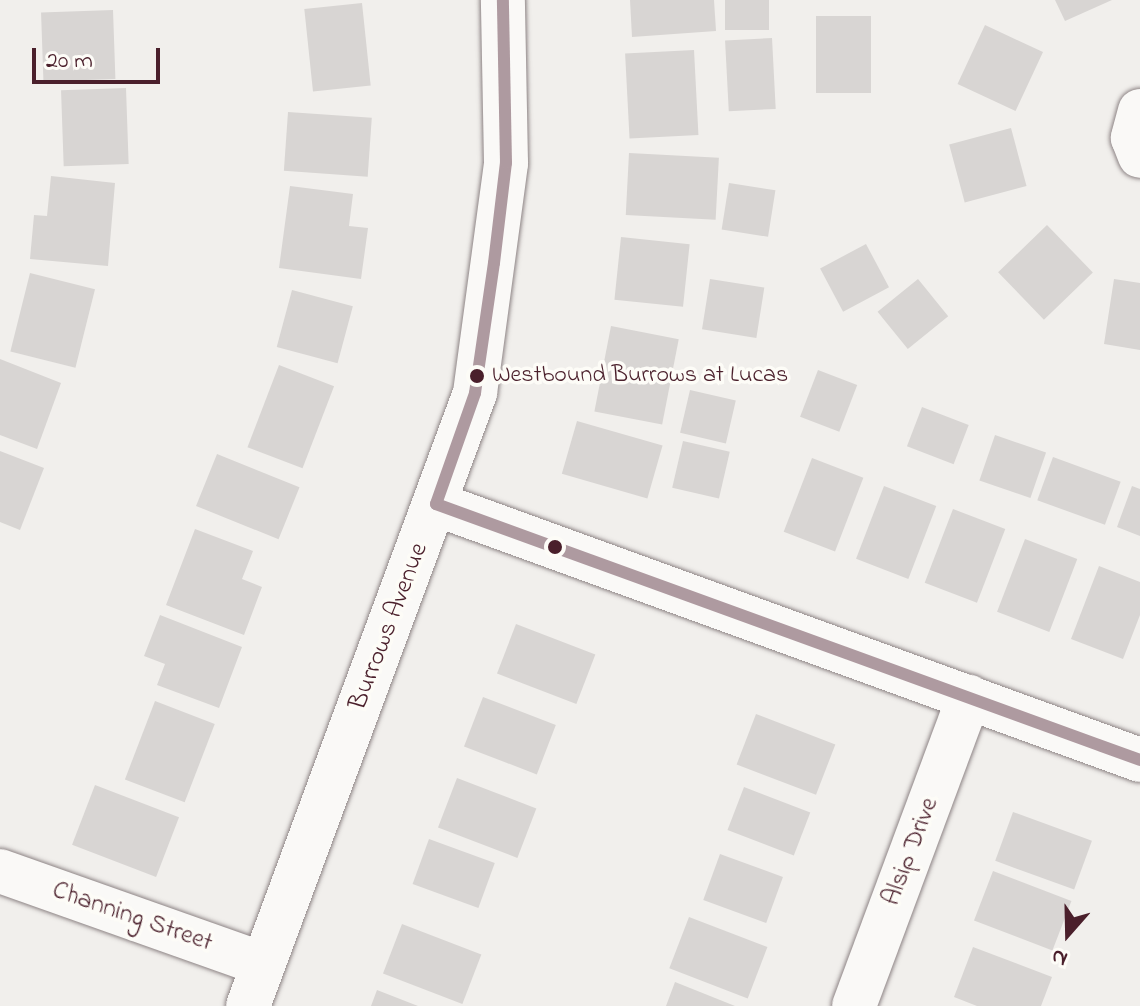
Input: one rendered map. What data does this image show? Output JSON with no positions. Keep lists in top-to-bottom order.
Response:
{
  "streets": {
    "street": ["Burrows Avenue", "Alsip Drive", "Channing Street"]
  },
  "crossings": [
    ["Burrows Avenue", "Channing Street"]
  ],
  "places": ["Westbound Burrows at Lucas"],
  "scale_bar": "20 m",
  "north": "bottom"
}
